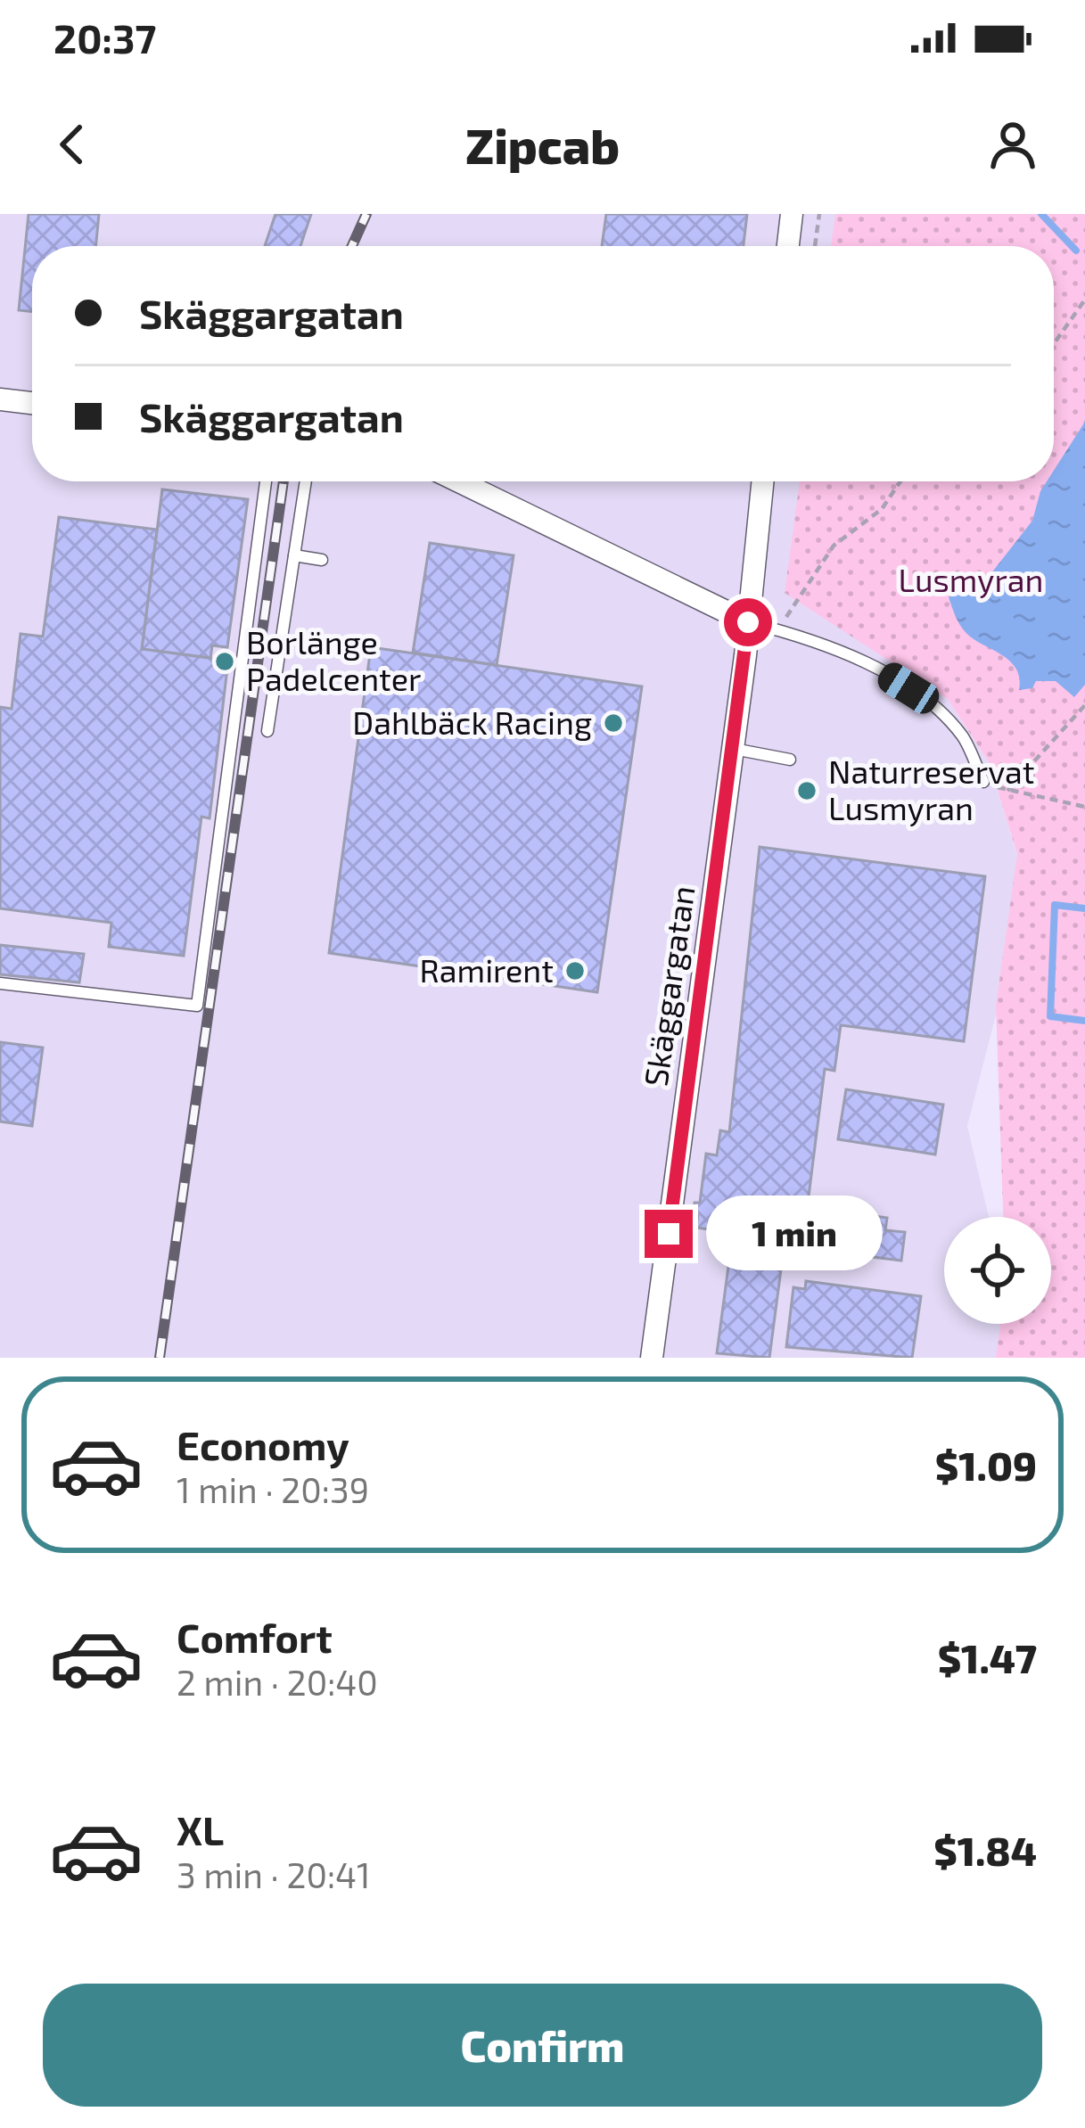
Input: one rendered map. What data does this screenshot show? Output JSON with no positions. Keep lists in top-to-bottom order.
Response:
{
  "streets": {
    "street": ["Skäggargatan"]
  },
  "parks": ["Lusmyran"],
  "places": [
    "Borlänge Padelcenter",
    "Dahlbäck Racing",
    "Naturreservat Lusmyran",
    "Ramirent"
  ],
  "page": {
    "status": "20:37",
    "header": "Zipcab",
    "banner": ["Skäggargatan", "Skäggargatan"],
    "bubble": "1 min",
    "list": [
      {
        "name": "Economy",
        "note": "1 min · 20:39",
        "value": "$1.09"
      },
      {
        "name": "Comfort",
        "note": "2 min · 20:40",
        "value": "$1.47"
      },
      {
        "name": "XL",
        "note": "3 min · 20:41",
        "value": "$1.84"
      }
    ],
    "buttons": "Confirm"
  }
}
